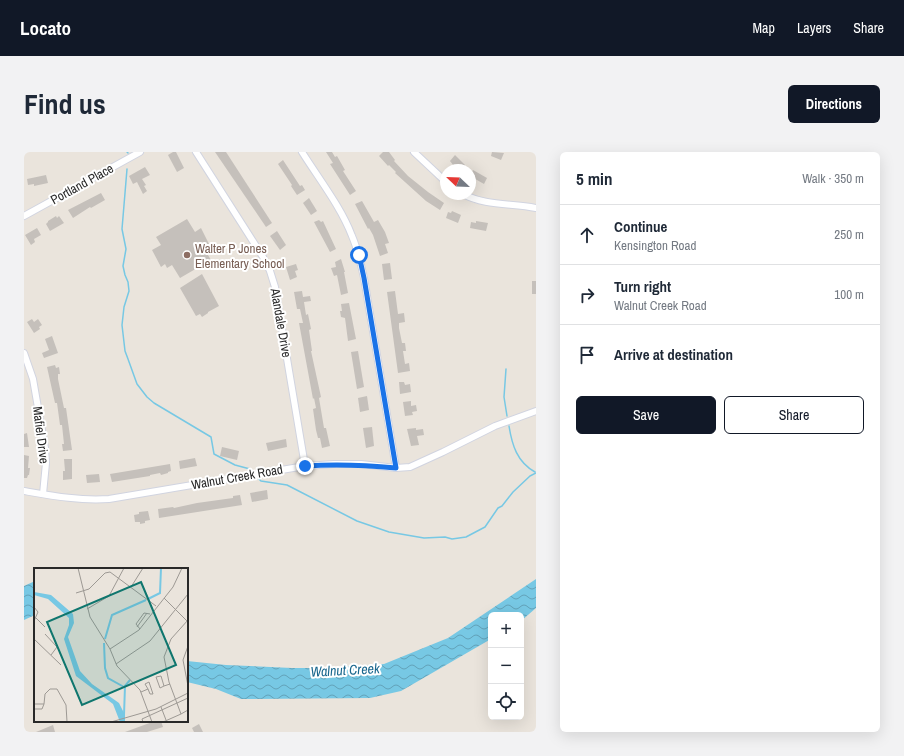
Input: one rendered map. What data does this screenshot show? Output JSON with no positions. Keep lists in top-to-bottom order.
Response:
{
  "streets": {
    "street": [
      "Portland Place",
      "Alandale Drive",
      "Mafiel Drive",
      "Walnut Creek Road"
    ]
  },
  "crossings": [
    ["Alandale Drive", "Walnut Creek Road"],
    ["Mafiel Drive", "Walnut Creek Road"]
  ],
  "water": ["Walnut Creek"],
  "places": ["Walter P Jones Elementary School"],
  "north": "top left",
  "page": {
    "header": "Locato",
    "nav": ["Map", "Layers", "Share"],
    "title": "Find us",
    "buttons": [
      "Directions",
      ["Save", "Share"]
    ],
    "heading": ["5 min", "Walk · 350 m"],
    "list": [
      ["Continue", "Kensington Road", "250 m"],
      ["Turn right", "Walnut Creek Road", "100 m"],
      "Arrive at destination"
    ],
    "map_buttons": ["+", "−"]
  }
}
